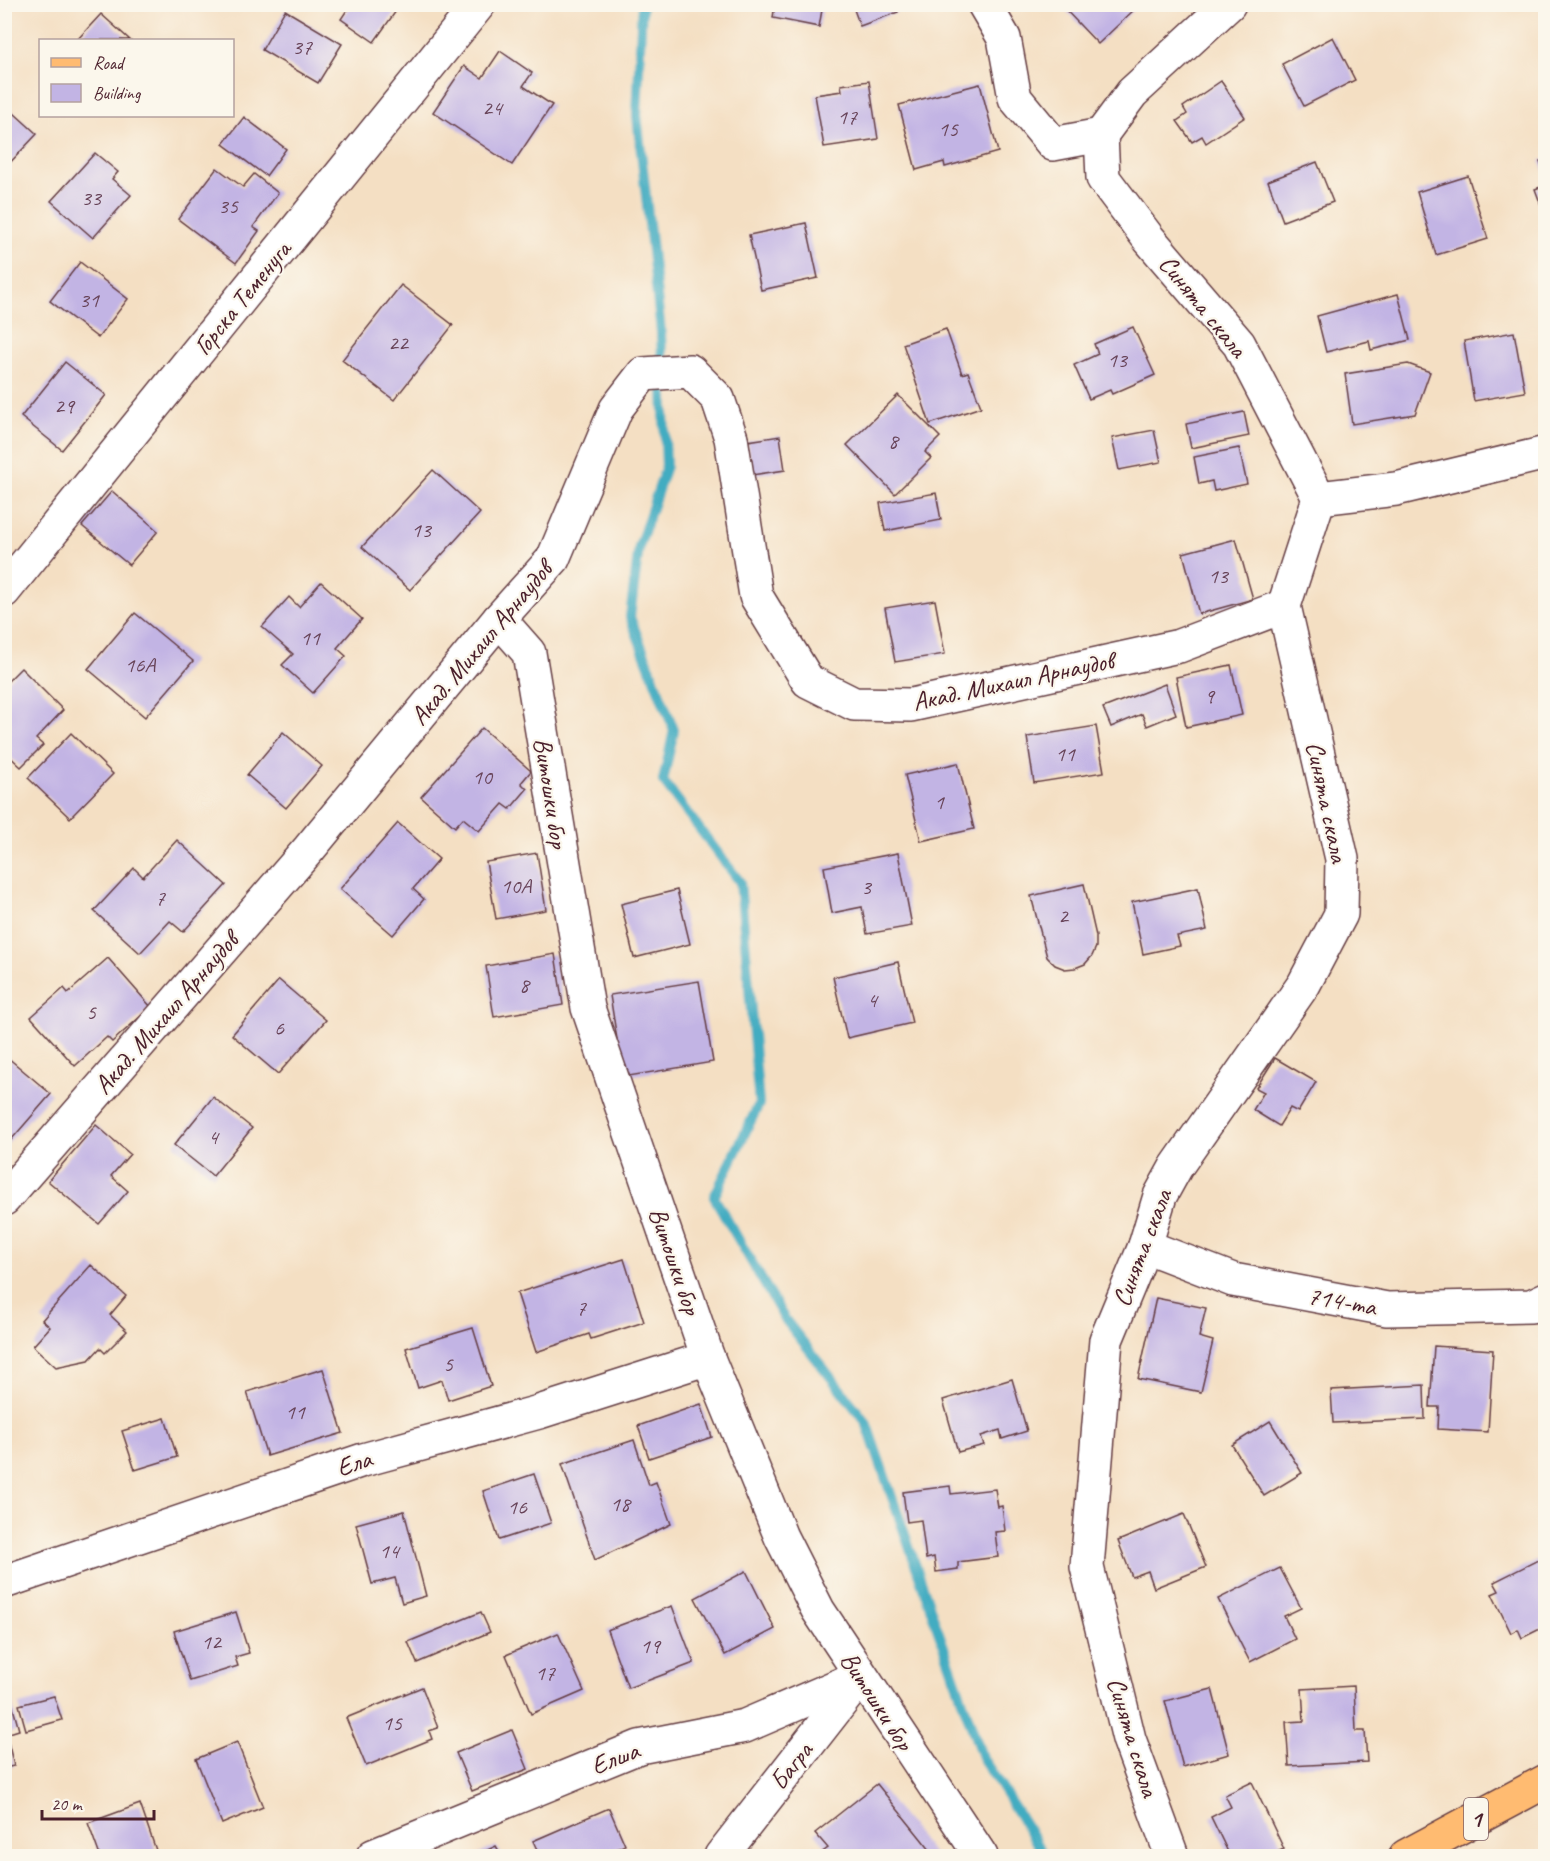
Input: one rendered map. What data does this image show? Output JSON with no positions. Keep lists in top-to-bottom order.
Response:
{
  "streets": {
    "main road": ["1"],
    "street": [
      "Горска Теменуга",
      "Синята скала",
      "Акад. Михаил Арнаудов",
      "Витошки бор",
      "714-та",
      "Ела",
      "Елша",
      "Багра"
    ]
  },
  "crossings": [
    ["Синята скала", "Акад. Михаил Арнаудов"],
    ["Синята скала", "714-та"],
    ["Акад. Михаил Арнаудов", "Витошки бор"],
    ["Витошки бор", "Ела"],
    ["Витошки бор", "Елша"],
    ["Витошки бор", "Багра"],
    ["Елша", "Багра"]
  ],
  "house_numbers": [
    "37",
    "24",
    "17",
    "15",
    "33",
    "35",
    "31",
    "22",
    "13",
    "29",
    "8",
    "13",
    "13",
    "11",
    "16А",
    "9",
    "11",
    "10",
    "1",
    "10А",
    "3",
    "7",
    "2",
    "8",
    "4",
    "5",
    "6",
    "4",
    "7",
    "5",
    "11",
    "18",
    "16",
    "14",
    "12",
    "19",
    "17",
    "15"
  ],
  "legend": ["Road", "Building"],
  "scale_bar": "20 m"
}
